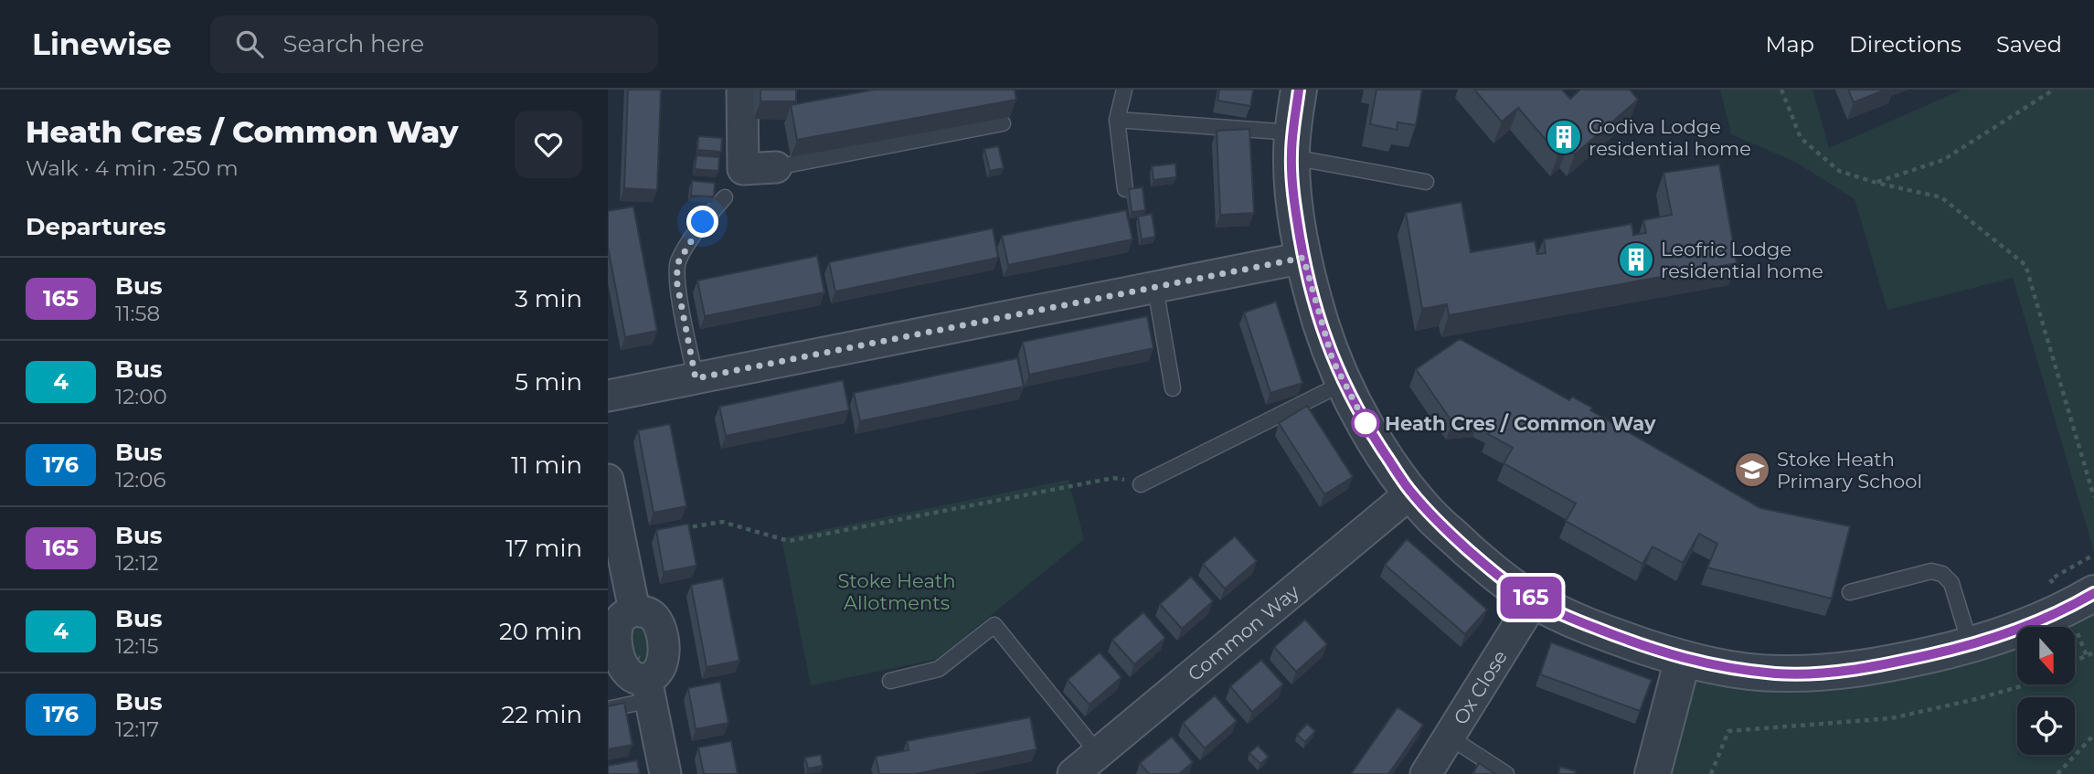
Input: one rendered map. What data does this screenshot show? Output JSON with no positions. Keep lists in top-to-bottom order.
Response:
{
  "streets": {
    "street": ["Common Way", "Ox Close"]
  },
  "parks": ["Stoke Heath Allotments"],
  "places": {
    "building": ["Godiva Lodge residential home", "Leofric Lodge residential home"],
    "other": ["Heath Cres / Common Way"],
    "school or university": ["Stoke Heath Primary School"]
  },
  "lines": ["bus line 165"],
  "north": "bottom",
  "page": {
    "header": "Linewise",
    "search": "Search here",
    "nav": ["Map", "Directions", "Saved"],
    "heading": [
      ["Heath Cres / Common Way", "Walk · 4 min · 250 m"],
      "Departures"
    ],
    "on_map": "165",
    "list": [
      {
        "mark": "165",
        "name": "Bus",
        "note": "11:58",
        "value": "3 min"
      },
      {
        "mark": "4",
        "name": "Bus",
        "note": "12:00",
        "value": "5 min"
      },
      {
        "mark": "176",
        "name": "Bus",
        "note": "12:06",
        "value": "11 min"
      },
      {
        "mark": "165",
        "name": "Bus",
        "note": "12:12",
        "value": "17 min"
      },
      {
        "mark": "4",
        "name": "Bus",
        "note": "12:15",
        "value": "20 min"
      },
      {
        "mark": "176",
        "name": "Bus",
        "note": "12:17",
        "value": "22 min"
      }
    ]
  }
}
